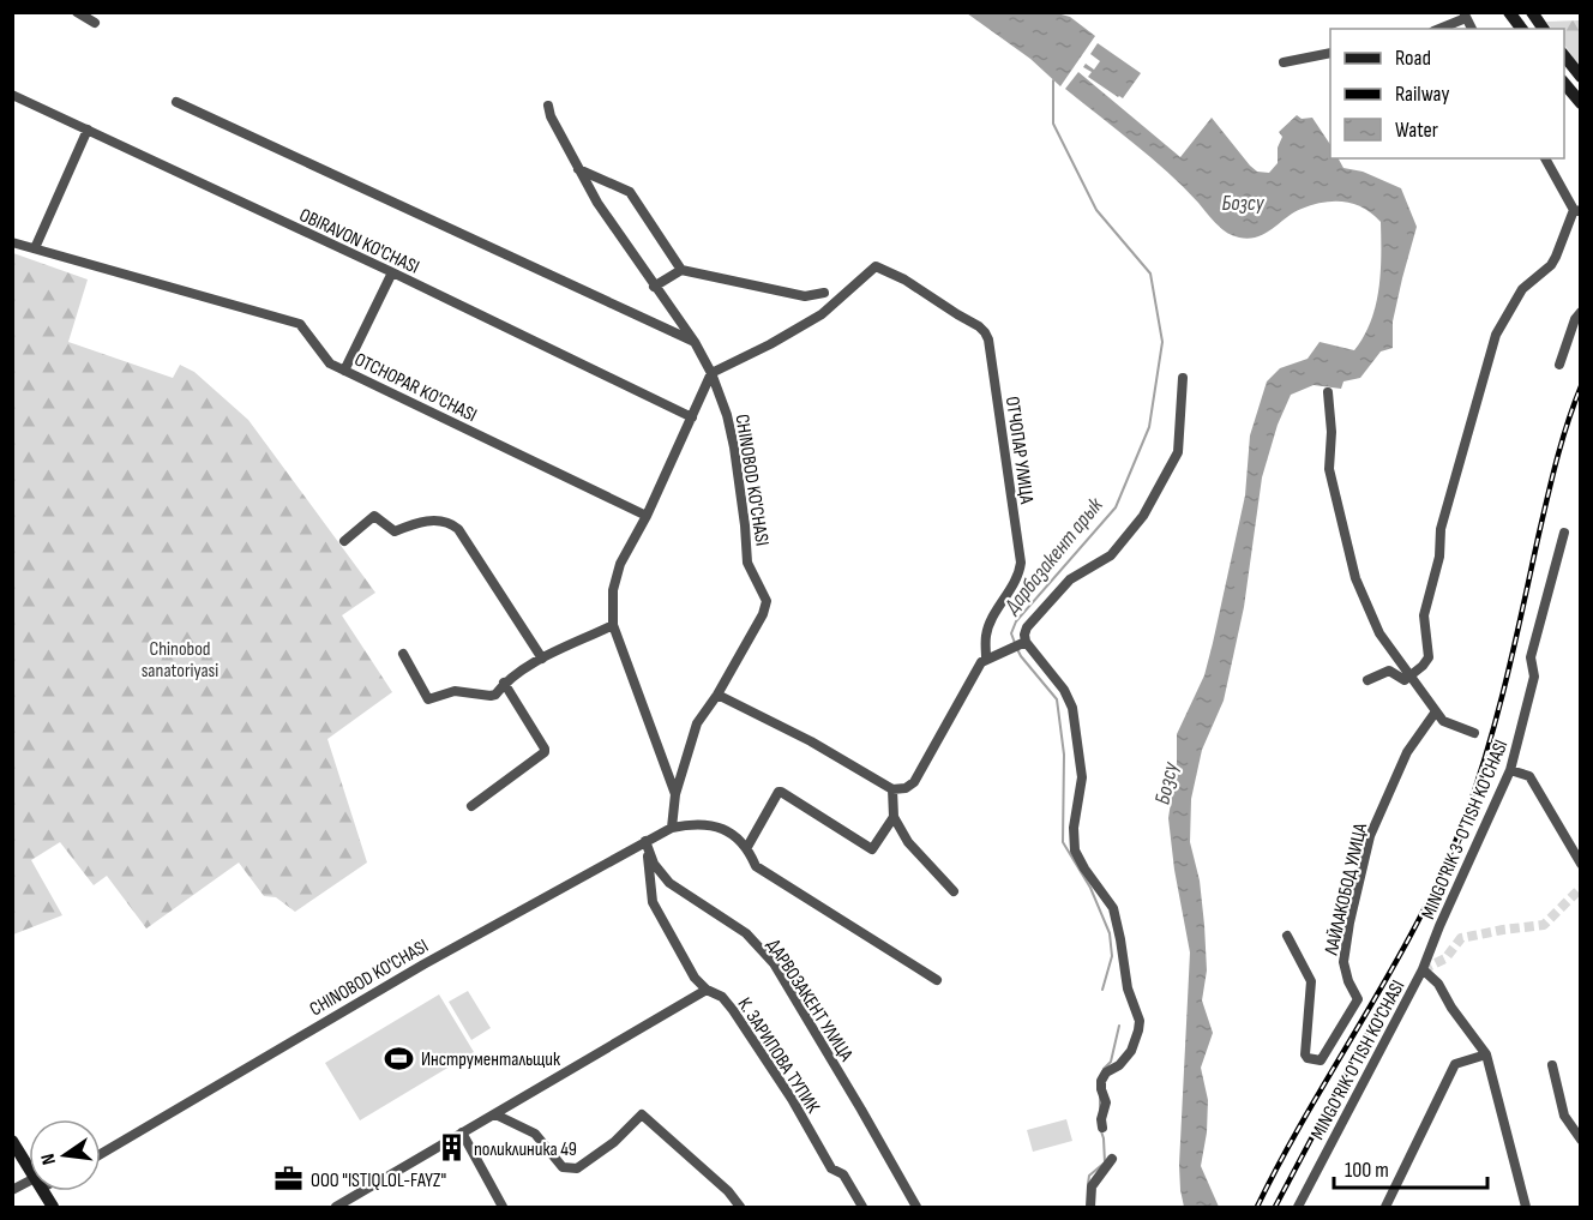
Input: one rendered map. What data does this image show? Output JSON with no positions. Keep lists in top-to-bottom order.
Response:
{
  "streets": {
    "street": [
      "OBIRAVON KO'CHASI",
      "OTCHOPAR KO'CHASI",
      "ОТЧОПАР УЛИЦА",
      "CHINOBOD KO'CHASI",
      "MINGO'RIK 3-O'TISH KO'CHASI",
      "ЛАЙЛАКОБОД УЛИЦА",
      "ДАРВОЗАКЕНТ УЛИЦА",
      "К. ЗАРИПОВА ТУПИК",
      "MINGO'RIK O'TISH KO'CHASI"
    ]
  },
  "crossings": [
    ["ОТЧОПАР УЛИЦА", "CHINOBOD KO'CHASI"],
    ["CHINOBOD KO'CHASI", "ДАРВОЗАКЕНТ УЛИЦА"],
    ["CHINOBOD KO'CHASI", "К. ЗАРИПОВА ТУПИК"],
    ["MINGO'RIK 3-O'TISH KO'CHASI", "MINGO'RIK O'TISH KO'CHASI"],
    ["ДАРВОЗАКЕНТ УЛИЦА", "К. ЗАРИПОВА ТУПИК"]
  ],
  "water": ["Бозсу", "Дарбазакент арык"],
  "parks": ["Chinobod sanatoriyasi"],
  "places": {
    "sports": ["Инструментальщик"],
    "building": ["поликлиника 49"],
    "office": ["ООО \"ISTIQLOL-FAYZ\""]
  },
  "legend": ["Road", "Railway", "Water"],
  "scale_bar": "100 m",
  "north": "left"
}
